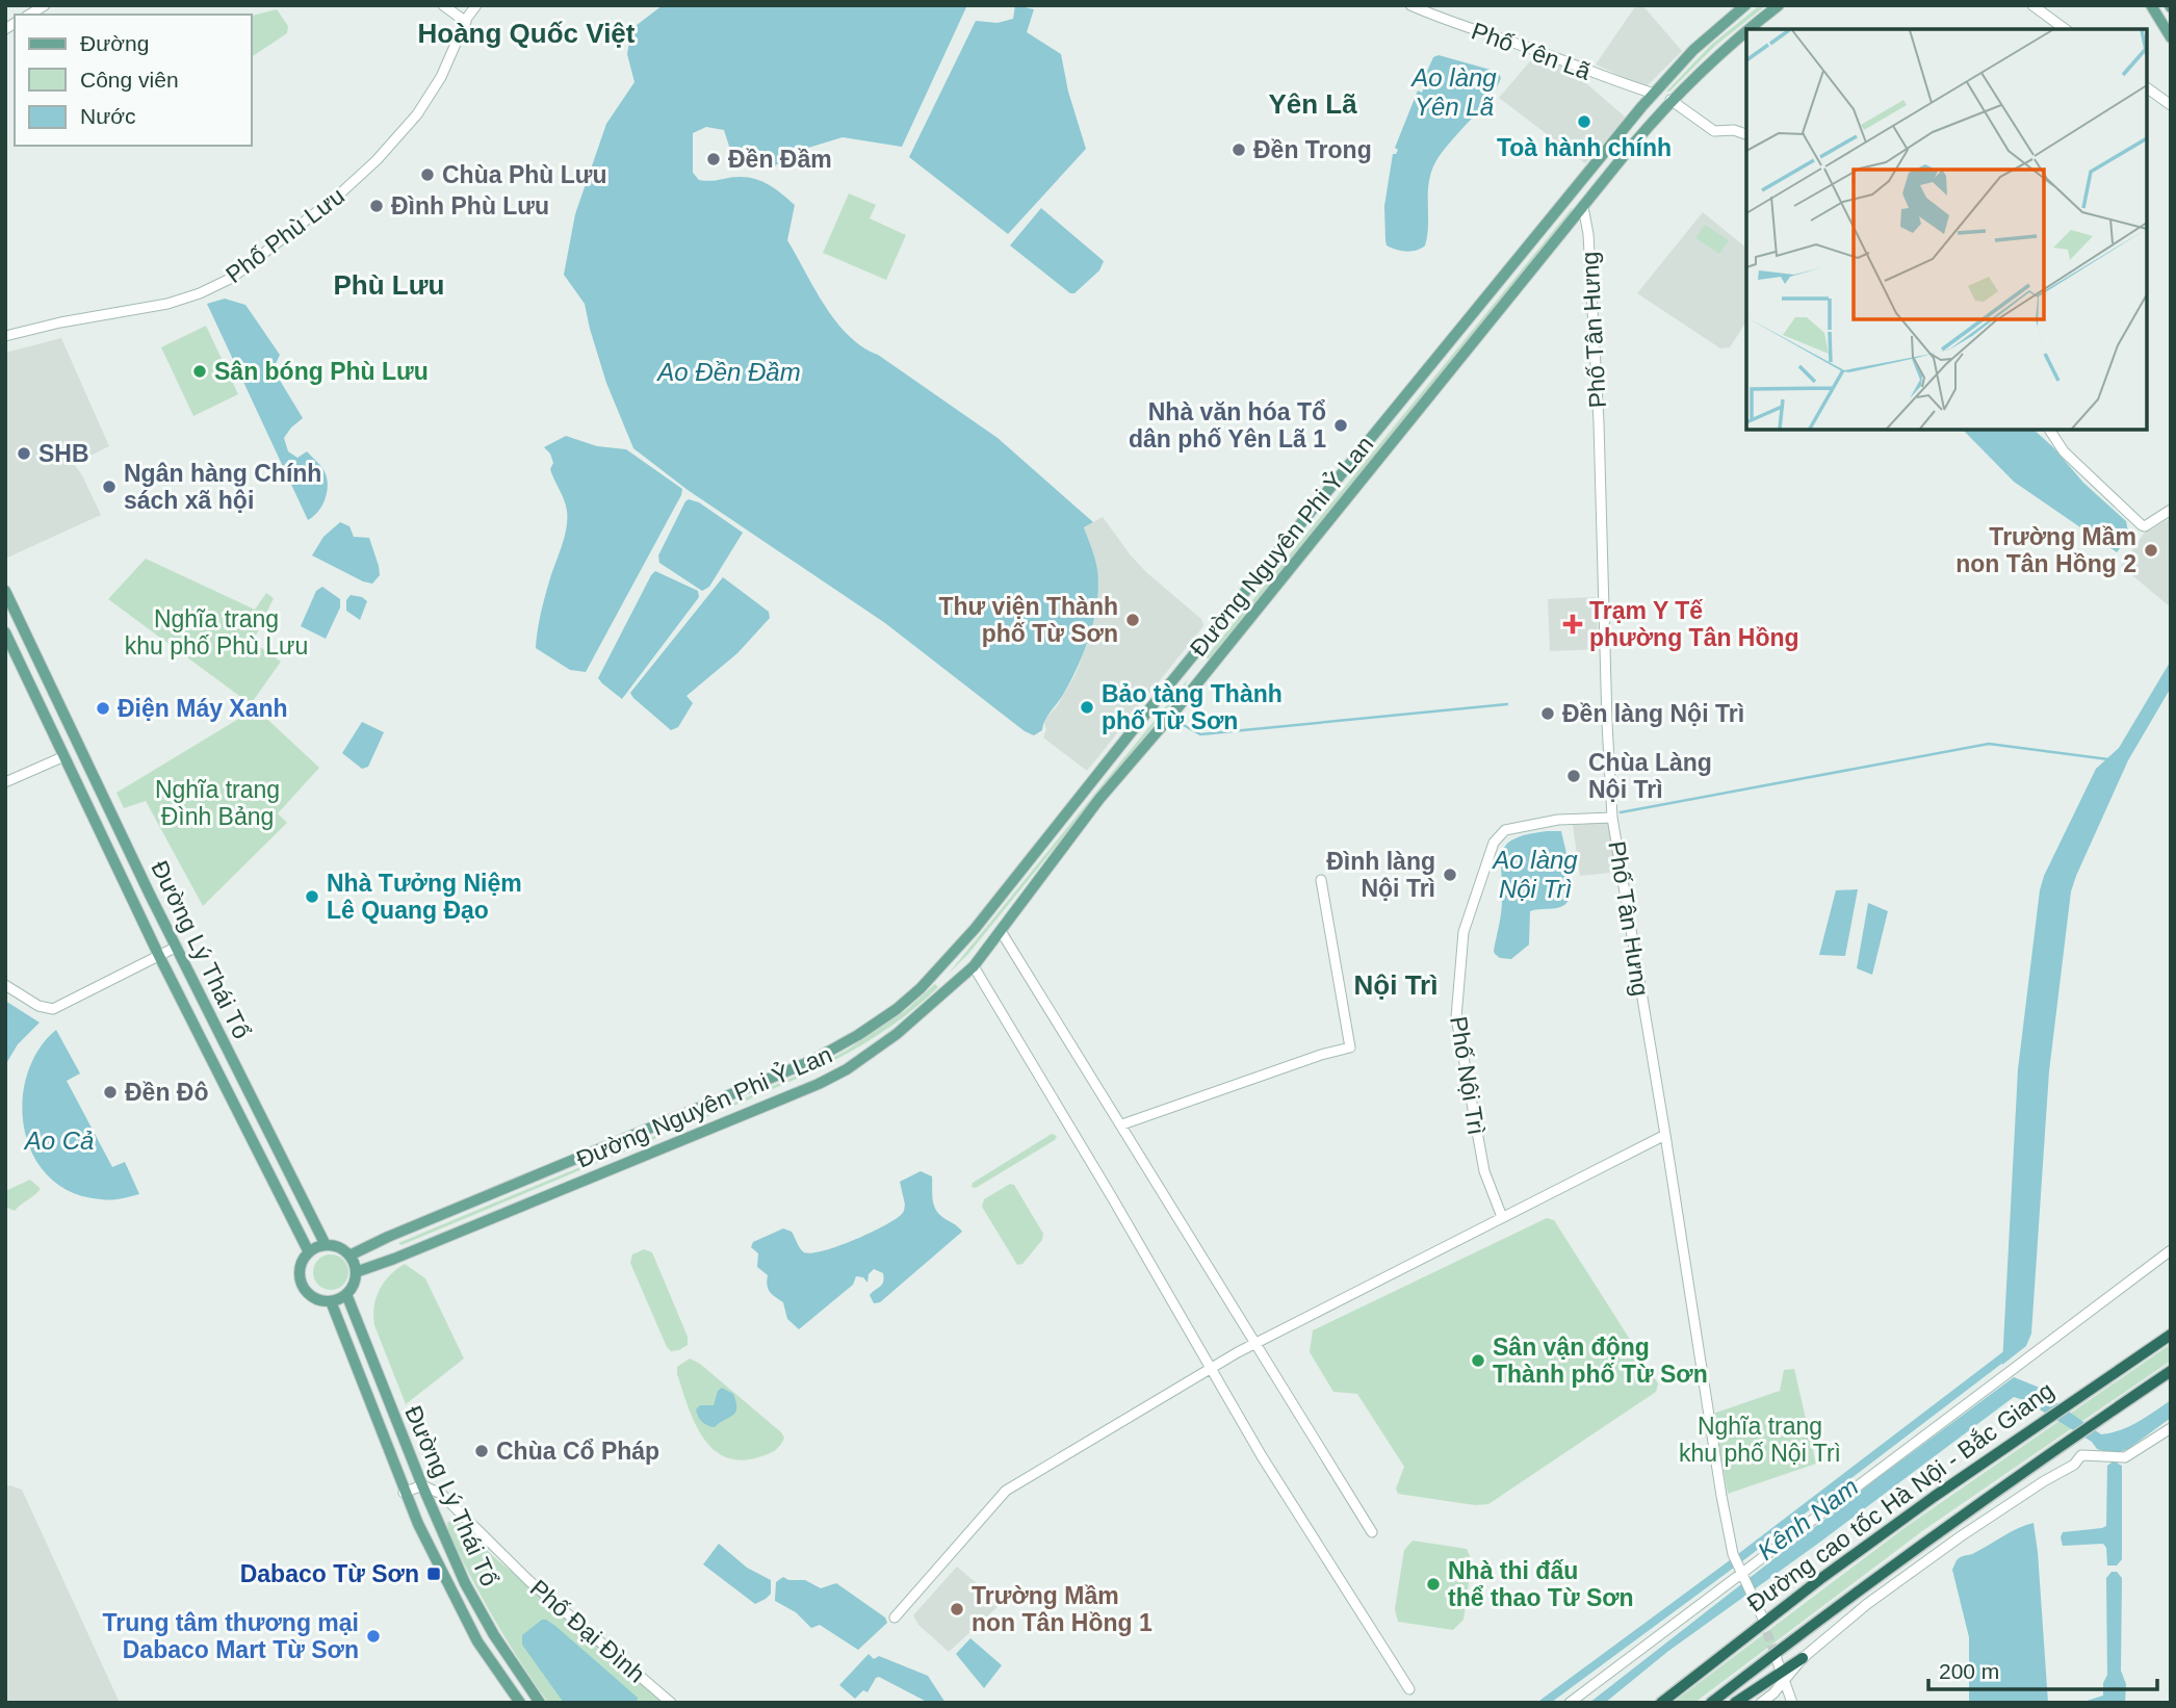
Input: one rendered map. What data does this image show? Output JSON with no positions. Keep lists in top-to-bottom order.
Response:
{
  "streets": {
    "highway": ["Đường cao tốc Hà Nội - Bắc Giang"],
    "main road": ["Đường Nguyên Phi Ỷ Lan", "Đường Lý Thái Tổ"],
    "street": [
      "Phố Yên Lã",
      "Phố Phù Lưu",
      "Phố Tân Hưng",
      "Phố Nội Trì",
      "Phố Đại Đình"
    ]
  },
  "crossings": [
    ["Phố Yên Lã", "Đường Nguyên Phi Ỷ Lan"],
    ["Phố Tân Hưng", "Đường Nguyên Phi Ỷ Lan"],
    ["Phố Tân Hưng", "Phố Nội Trì"],
    ["Đường Nguyên Phi Ỷ Lan", "Đường Lý Thái Tổ"],
    ["Đường Lý Thái Tổ", "Phố Đại Đình"]
  ],
  "districts": [
    "Hoàng Quốc Việt",
    "Yên Lã",
    "Phù Lưu",
    "Nội Trì"
  ],
  "water": [
    "Ao làng Yên Lã",
    "Ao Đền Đầm",
    "Ao làng Nội Trì",
    "Ao Cả",
    "Kênh Nam"
  ],
  "parks": ["Nghĩa trang khu phố Phù Lưu", "Nghĩa trang Đình Bảng", "Nghĩa trang khu phố Nội Trì"],
  "places": {
    "other": [
      "Toà hành chính",
      "Đền Trong",
      "Đền Đầm",
      "Chùa Phù Lưu",
      "Đình Phù Lưu",
      "Sân bóng Phù Lưu",
      "Nhà văn hóa Tổ dân phố Yên Lã 1",
      "SHB",
      "Ngân hàng Chính sách xã hội",
      "Trường Mầm non Tân Hồng 2",
      "Thư viện Thành phố Từ Sơn",
      "Bảo tàng Thành phố Từ Sơn",
      "Điện Máy Xanh",
      "Đền làng Nội Trì",
      "Chùa Làng Nội Trì",
      "Đình làng Nội Trì",
      "Nhà Tưởng Niệm Lê Quang Đạo",
      "Đền Đô",
      "Sân vận động Thành phố Từ Sơn",
      "Chùa Cổ Pháp",
      "Nhà thi đấu thể thao Từ Sơn",
      "Trường Mầm non Tân Hồng 1",
      "Trung tâm thương mại Dabaco Mart Từ Sơn"
    ],
    "health": ["Trạm Y Tế phường Tân Hồng"],
    "transit": ["Dabaco Từ Sơn"]
  },
  "legend": ["Đường", "Công viên", "Nước"],
  "scale_bar": "200 m"
}
